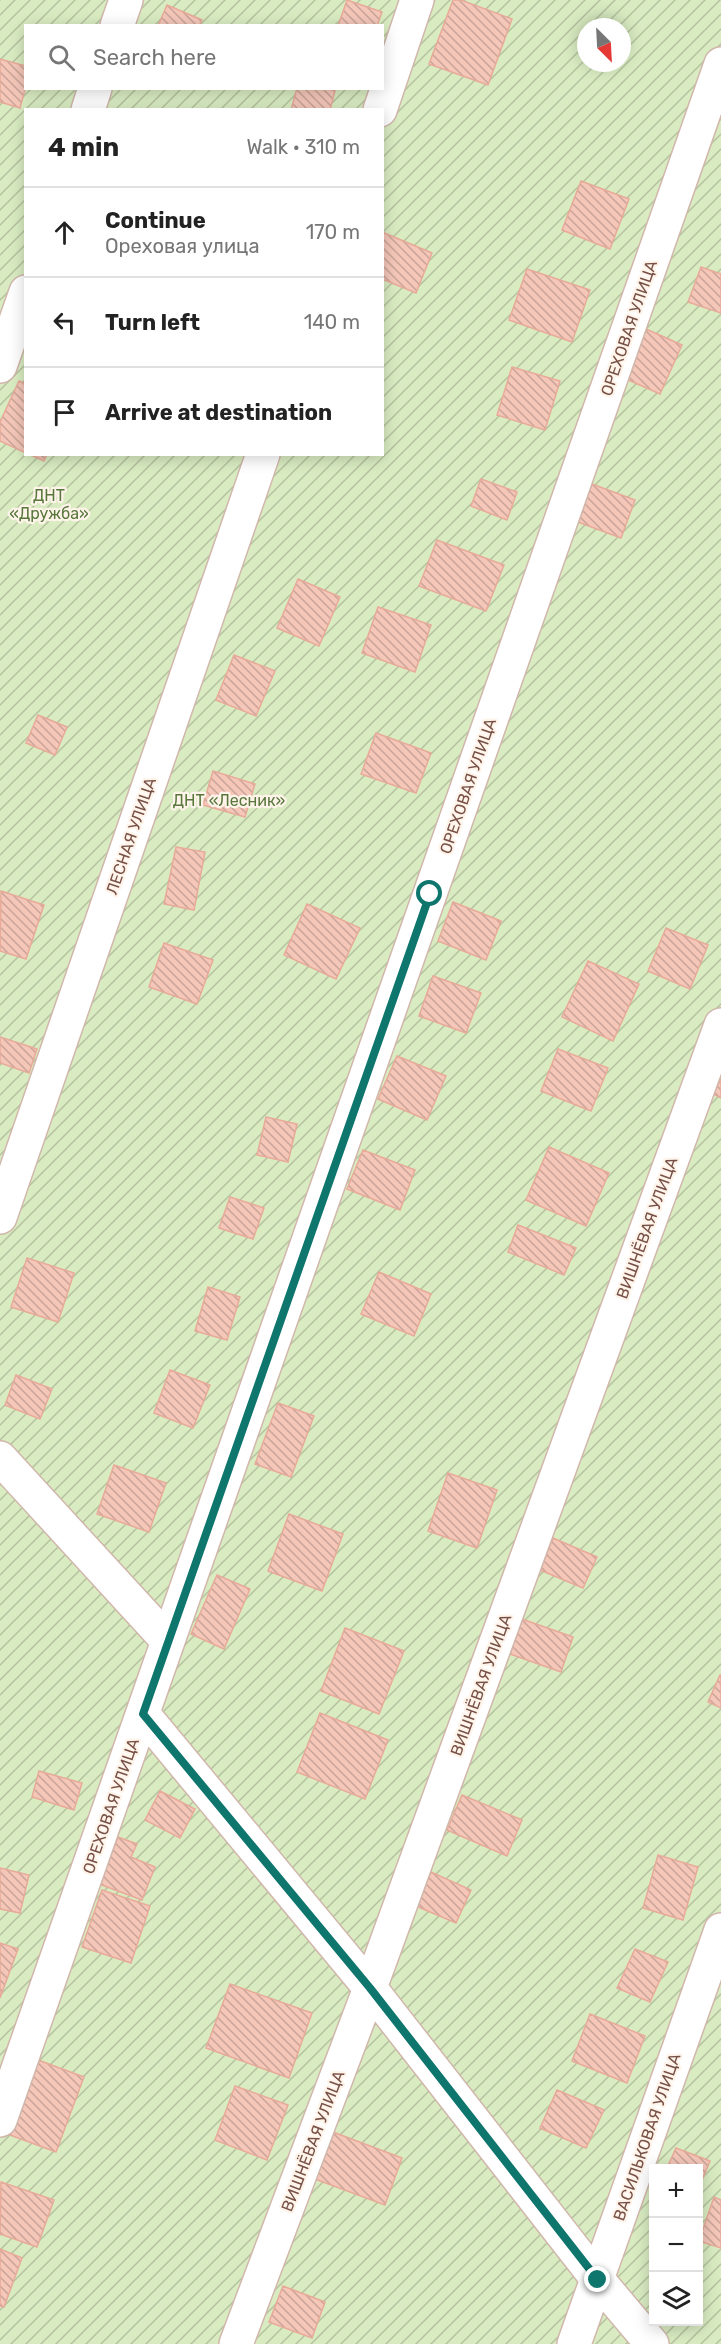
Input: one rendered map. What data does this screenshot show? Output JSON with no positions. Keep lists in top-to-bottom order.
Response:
{
  "streets": {
    "street": [
      "ОРЕХОВАЯ УЛИЦА",
      "ЛЕСНАЯ УЛИЦА",
      "ВИШНЁВАЯ УЛИЦА",
      "ВАСИЛЬКОВАЯ УЛИЦА"
    ]
  },
  "parks": ["ДНТ «Дружба»", "ДНТ «Лесник»"],
  "north": "bottom right",
  "page": {
    "search": "Search here",
    "heading": ["4 min", "Walk · 310 m"],
    "list": [
      ["Continue", "Ореховая улица", "170 m"],
      ["Turn left", "140 m"],
      "Arrive at destination"
    ],
    "map_buttons": ["+", "−"]
  }
}
